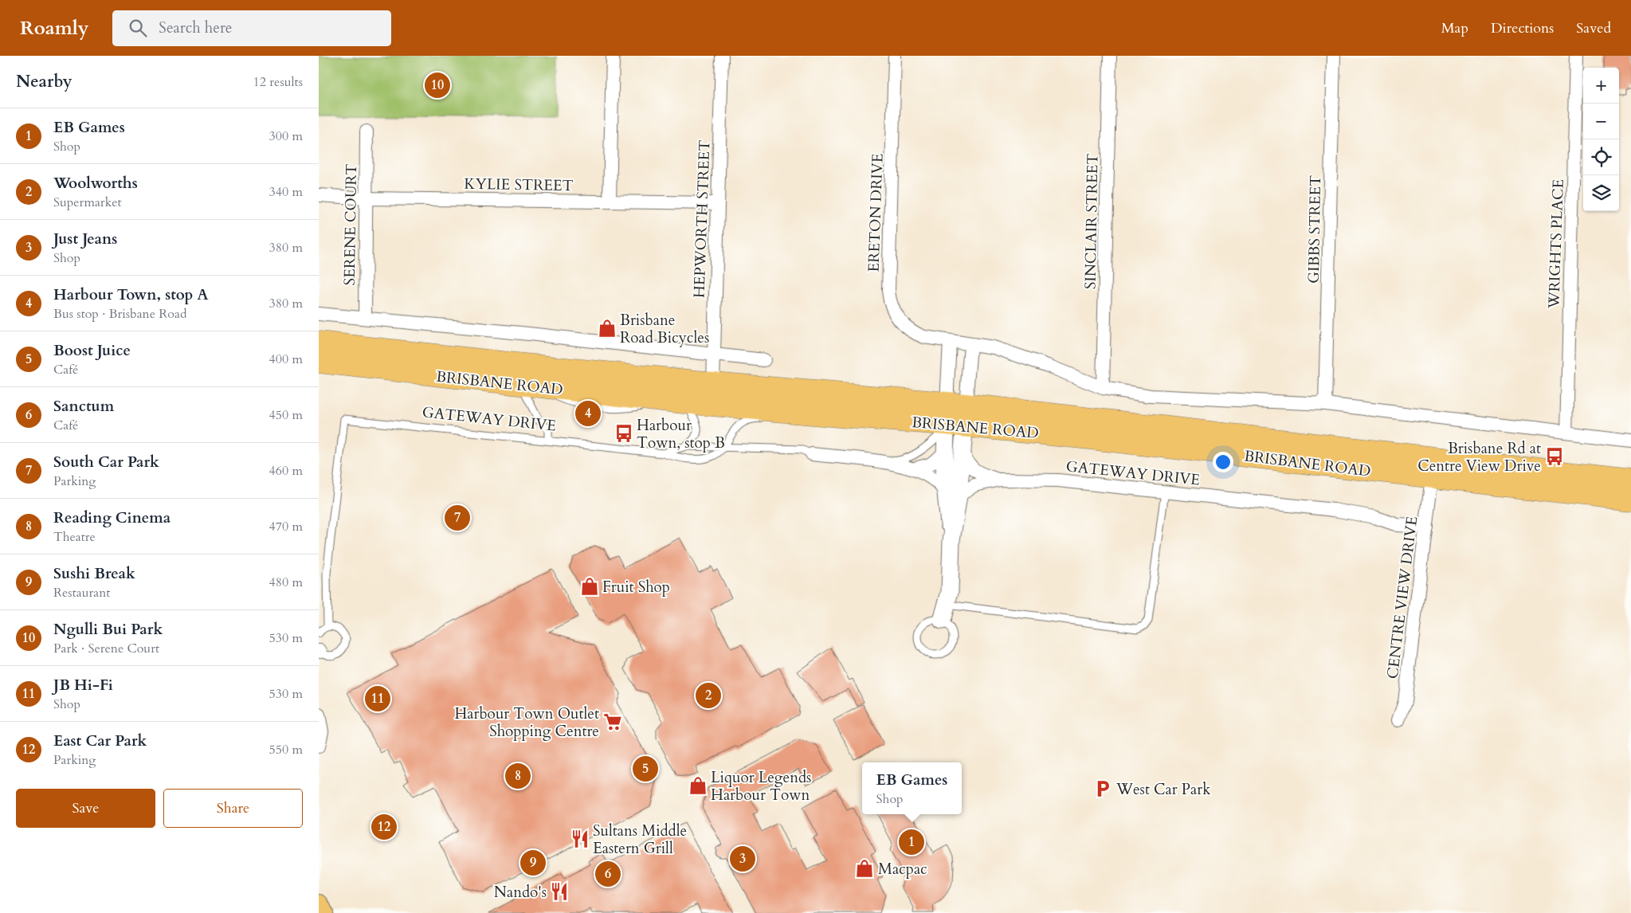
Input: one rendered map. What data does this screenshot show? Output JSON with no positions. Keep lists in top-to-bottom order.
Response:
{
  "streets": {
    "highway": ["BRISBANE ROAD"],
    "street": [
      "KYLIE STREET",
      "ERETON DRIVE",
      "HEPWORTH STREET",
      "SINCLAIR STREET",
      "SERENE COURT",
      "GIBBS STREET",
      "WRIGHTS PLACE",
      "GATEWAY DRIVE",
      "CENTRE VIEW DRIVE"
    ]
  },
  "crossings": [
    ["KYLIE STREET", "HEPWORTH STREET"],
    ["KYLIE STREET", "SERENE COURT"],
    ["ERETON DRIVE", "BRISBANE ROAD"],
    ["HEPWORTH STREET", "BRISBANE ROAD"],
    ["BRISBANE ROAD", "CENTRE VIEW DRIVE"],
    ["GATEWAY DRIVE", "CENTRE VIEW DRIVE"]
  ],
  "places": {
    "shop": [
      "Brisbane Road Bicycles",
      "Fruit Shop",
      "Liquor Legends Harbour Town",
      "Macpac"
    ],
    "bus stop": ["Harbour Town, stop B", "Brisbane Rd at Centre View Drive"],
    "supermarket": ["Harbour Town Outlet Shopping Centre"],
    "parking": ["West Car Park"],
    "restaurant": ["Sultans Middle Eastern Grill", "Nando's"]
  },
  "page": {
    "header": "Roamly",
    "search": "Search here",
    "nav": ["Map", "Directions", "Saved"],
    "heading": ["Nearby", "12 results"],
    "map_buttons": ["+", "−"],
    "pins": [
      "10",
      "4",
      "7",
      "2",
      "11",
      "5",
      "8",
      "12",
      "1",
      "3",
      "9",
      "6"
    ],
    "list": [
      {
        "mark": "1",
        "name": "EB Games",
        "note": "Shop",
        "value": "300 m"
      },
      {
        "mark": "2",
        "name": "Woolworths",
        "note": "Supermarket",
        "value": "340 m"
      },
      {
        "mark": "3",
        "name": "Just Jeans",
        "note": "Shop",
        "value": "380 m"
      },
      {
        "mark": "4",
        "name": "Harbour Town, stop A",
        "note": "Bus stop · Brisbane Road",
        "value": "380 m"
      },
      {
        "mark": "5",
        "name": "Boost Juice",
        "note": "Café",
        "value": "400 m"
      },
      {
        "mark": "6",
        "name": "Sanctum",
        "note": "Café",
        "value": "450 m"
      },
      {
        "mark": "7",
        "name": "South Car Park",
        "note": "Parking",
        "value": "460 m"
      },
      {
        "mark": "8",
        "name": "Reading Cinema",
        "note": "Theatre",
        "value": "470 m"
      },
      {
        "mark": "9",
        "name": "Sushi Break",
        "note": "Restaurant",
        "value": "480 m"
      },
      {
        "mark": "10",
        "name": "Ngulli Bui Park",
        "note": "Park · Serene Court",
        "value": "530 m"
      },
      {
        "mark": "11",
        "name": "JB Hi-Fi",
        "note": "Shop",
        "value": "530 m"
      },
      {
        "mark": "12",
        "name": "East Car Park",
        "note": "Parking",
        "value": "550 m"
      }
    ],
    "popup": ["EB Games", "Shop"],
    "buttons": ["Save", "Share"]
  }
}
